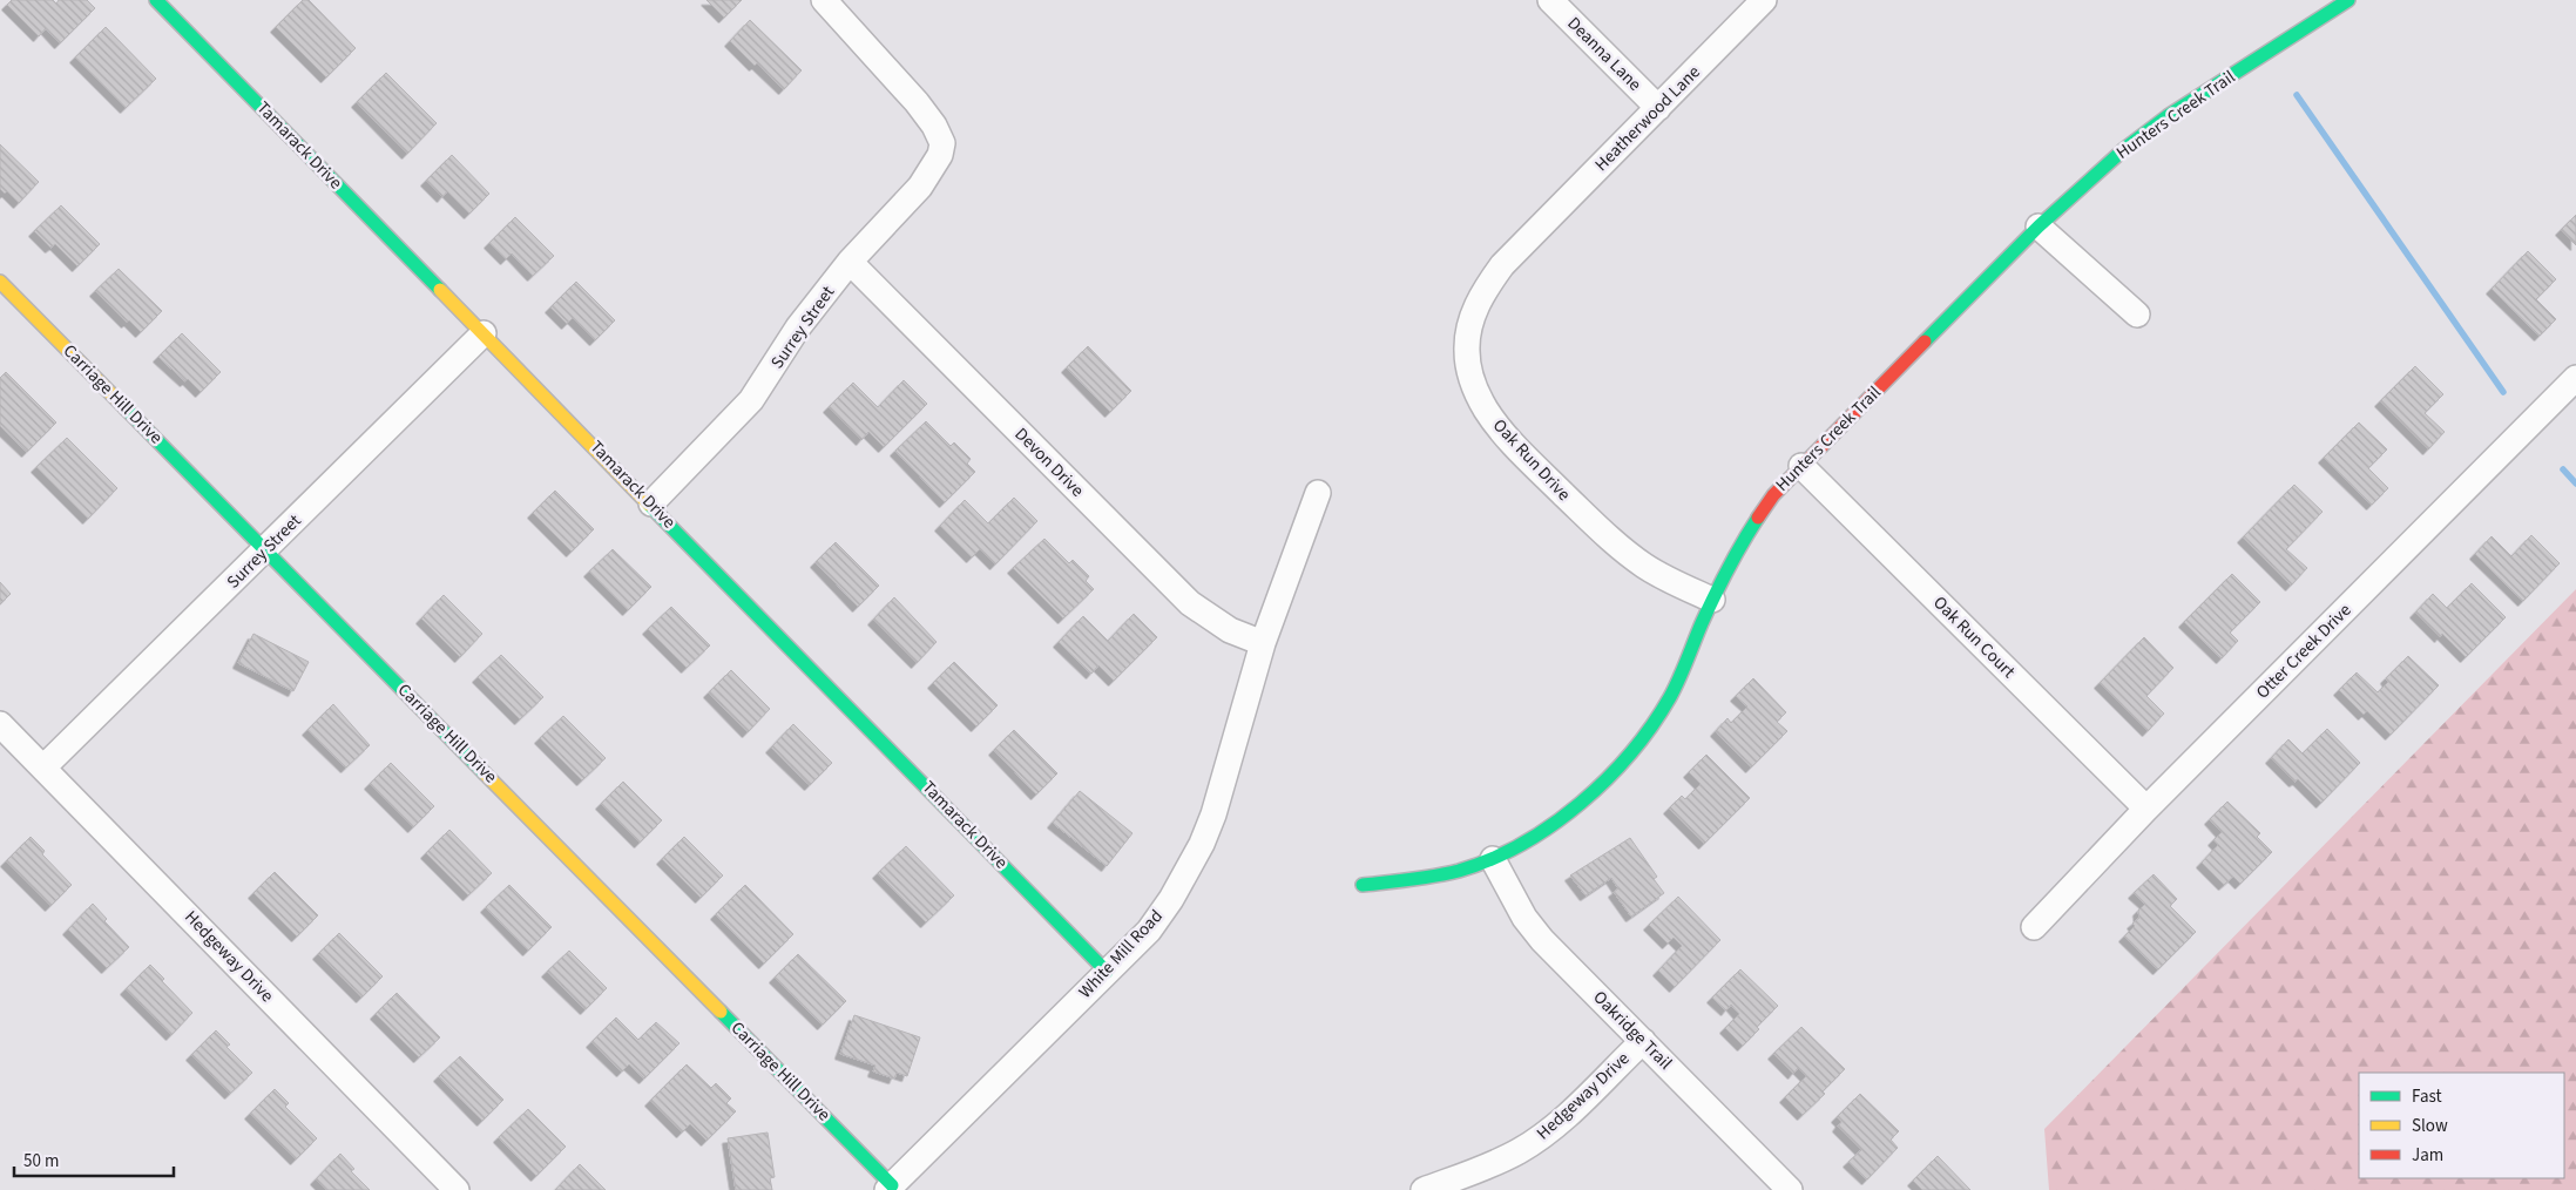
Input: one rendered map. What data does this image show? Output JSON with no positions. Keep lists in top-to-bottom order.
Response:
{
  "streets": {
    "street": [
      "Deanna Lane",
      "Hunters Creek Trail",
      "Heatherwood Lane",
      "Tamarack Drive",
      "Surrey Street",
      "Carriage Hill Drive",
      "Oak Run Drive",
      "Devon Drive",
      "Oak Run Court",
      "Otter Creek Drive",
      "White Mill Road",
      "Hedgeway Drive",
      "Oakridge Trail"
    ]
  },
  "crossings": [
    ["Deanna Lane", "Heatherwood Lane"],
    ["Hunters Creek Trail", "Oak Run Drive"],
    ["Hunters Creek Trail", "Oak Run Court"],
    ["Hunters Creek Trail", "Oakridge Trail"],
    ["Heatherwood Lane", "Oak Run Drive"],
    ["Tamarack Drive", "Surrey Street"],
    ["Tamarack Drive", "White Mill Road"],
    ["Surrey Street", "Carriage Hill Drive"],
    ["Surrey Street", "Devon Drive"],
    ["Surrey Street", "Hedgeway Drive"],
    ["Carriage Hill Drive", "White Mill Road"],
    ["Devon Drive", "White Mill Road"],
    ["Oak Run Court", "Otter Creek Drive"],
    ["Hedgeway Drive", "Oakridge Trail"]
  ],
  "legend": ["Fast", "Slow", "Jam"],
  "scale_bar": "50 m"
}
